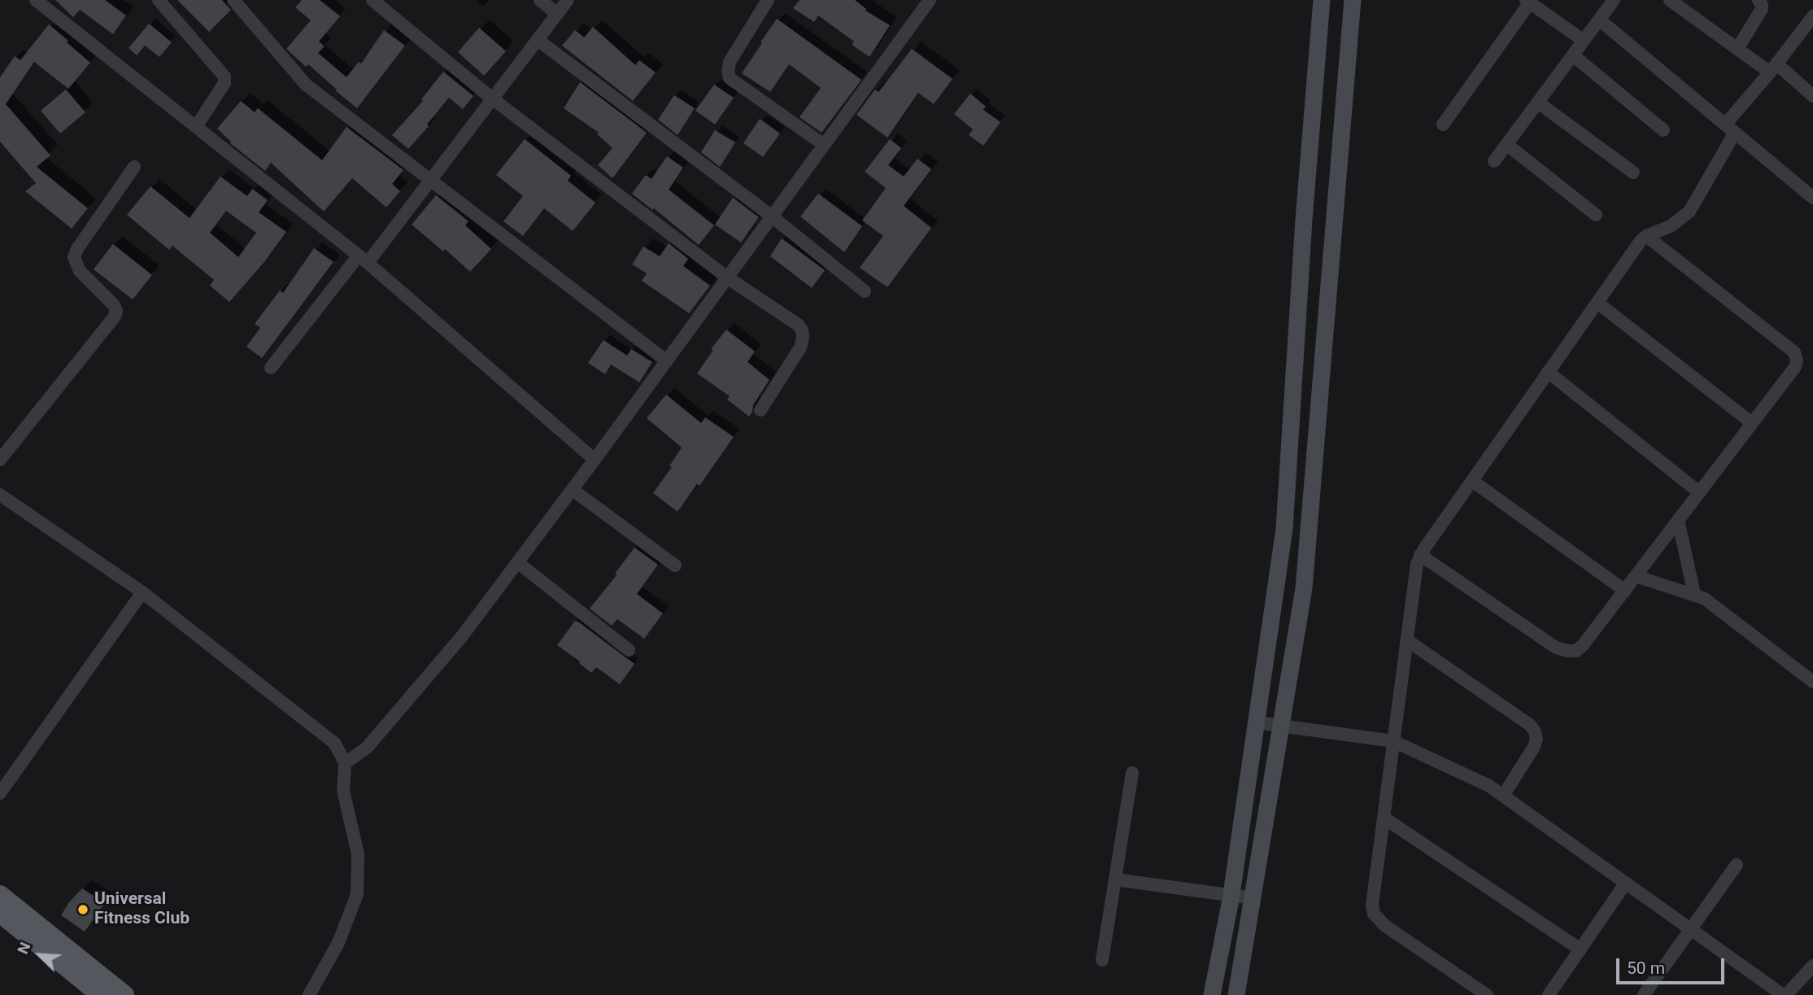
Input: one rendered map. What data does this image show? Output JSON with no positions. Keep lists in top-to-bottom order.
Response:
{
  "places": ["Universal Fitness Club"],
  "scale_bar": "50 m",
  "north": "top left"
}
